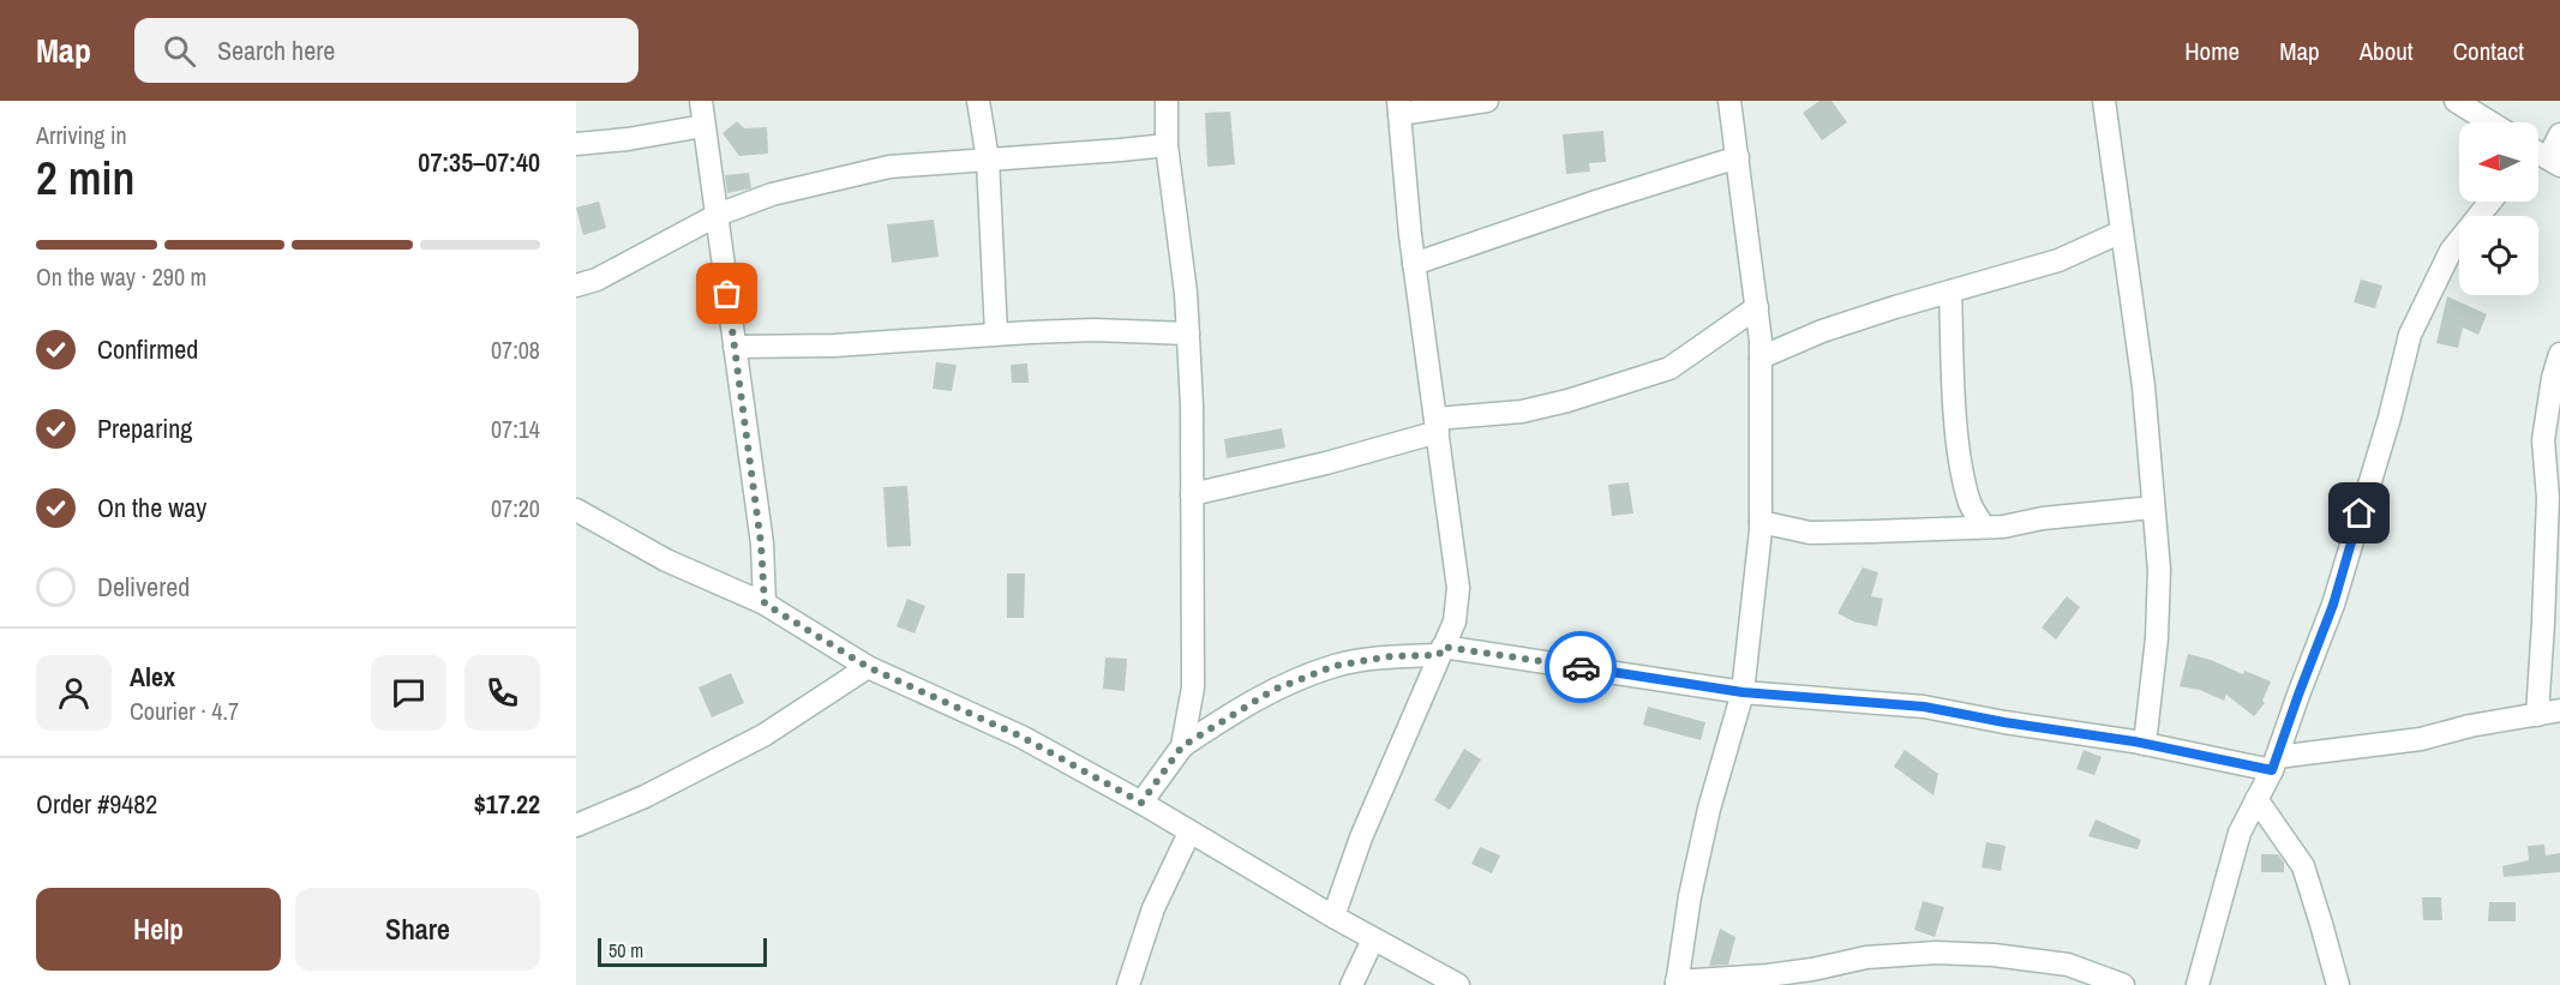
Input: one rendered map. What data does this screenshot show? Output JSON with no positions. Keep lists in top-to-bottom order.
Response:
{
  "scale_bar": "50 m",
  "north": "left",
  "page": {
    "header": "Map",
    "search": "Search here",
    "nav": [
      "Home",
      "Map",
      "About",
      "Contact"
    ],
    "heading": ["2 min", "Arriving in", "07:35–07:40"],
    "panel": [
      "Alex",
      "Courier · 4.7",
      "Order #9482",
      "$17.22"
    ],
    "bar": "On the way · 290 m",
    "list": [
      ["Confirmed", "07:08"],
      ["Preparing", "07:14"],
      ["On the way", "07:20"],
      "Delivered"
    ],
    "buttons": ["Help", "Share"],
    "scale": "50 m"
  }
}
